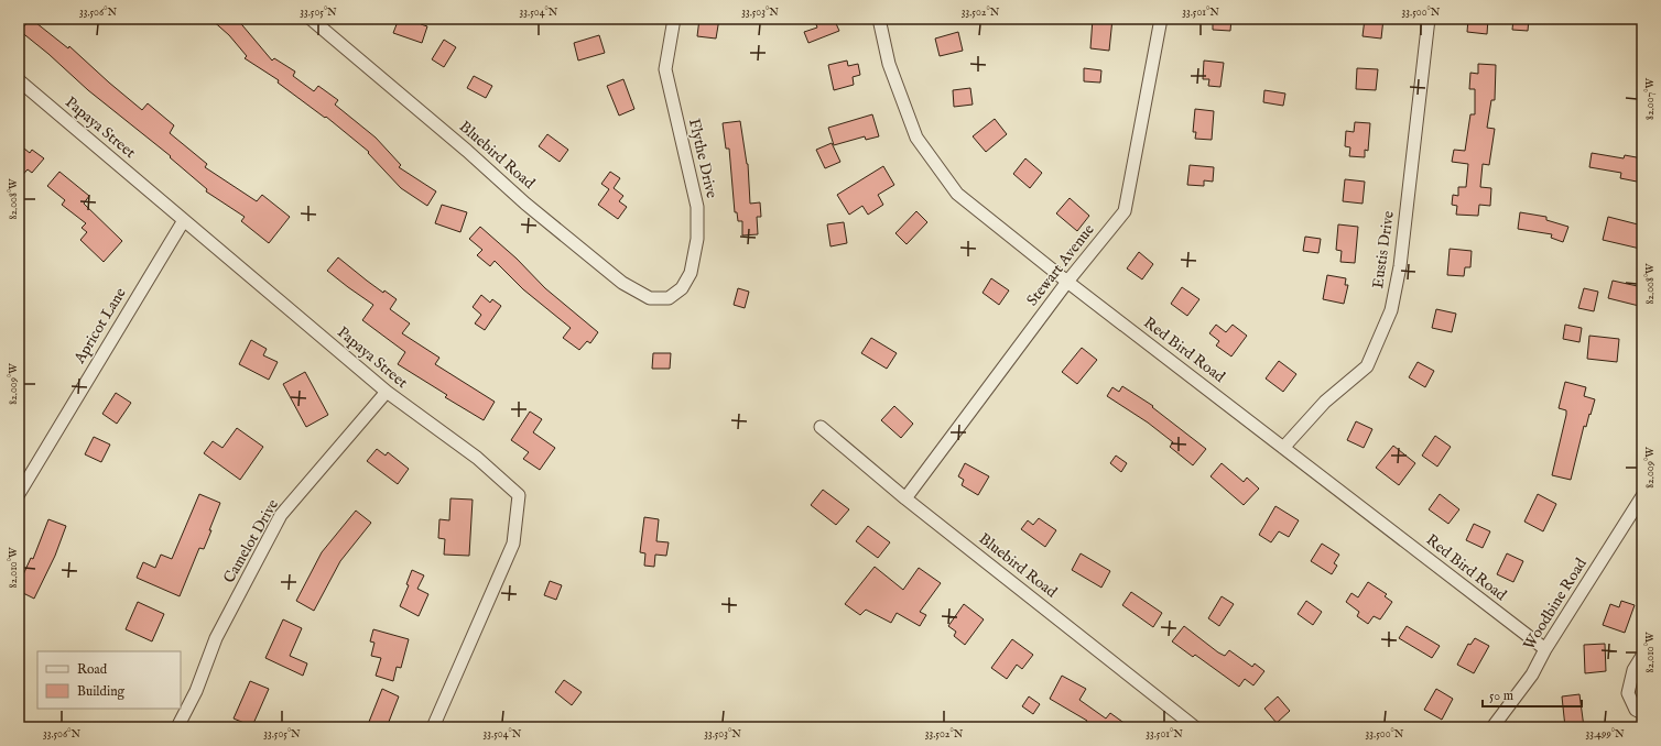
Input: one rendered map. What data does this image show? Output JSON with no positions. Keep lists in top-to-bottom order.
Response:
{
  "streets": {
    "street": [
      "Papaya Street",
      "Bluebird Road",
      "Flythe Drive",
      "Eustis Drive",
      "Stewart Avenue",
      "Apricot Lane",
      "Red Bird Road",
      "Camelot Drive",
      "Woodbine Road"
    ]
  },
  "crossings": [
    ["Papaya Street", "Apricot Lane"],
    ["Papaya Street", "Camelot Drive"],
    ["Bluebird Road", "Flythe Drive"],
    ["Bluebird Road", "Stewart Avenue"],
    ["Eustis Drive", "Red Bird Road"],
    ["Stewart Avenue", "Red Bird Road"],
    ["Red Bird Road", "Woodbine Road"]
  ],
  "legend": ["Road", "Building"],
  "scale_bar": "50 m",
  "coordinates": [
    "33.506°N",
    "33.505°N",
    "33.504°N",
    "33.503°N",
    "33.502°N",
    "33.501°N",
    "33.500°N",
    "82.007°W",
    "82.008°W",
    "82.009°W",
    "82.010°W",
    "33.499°N"
  ]
}
